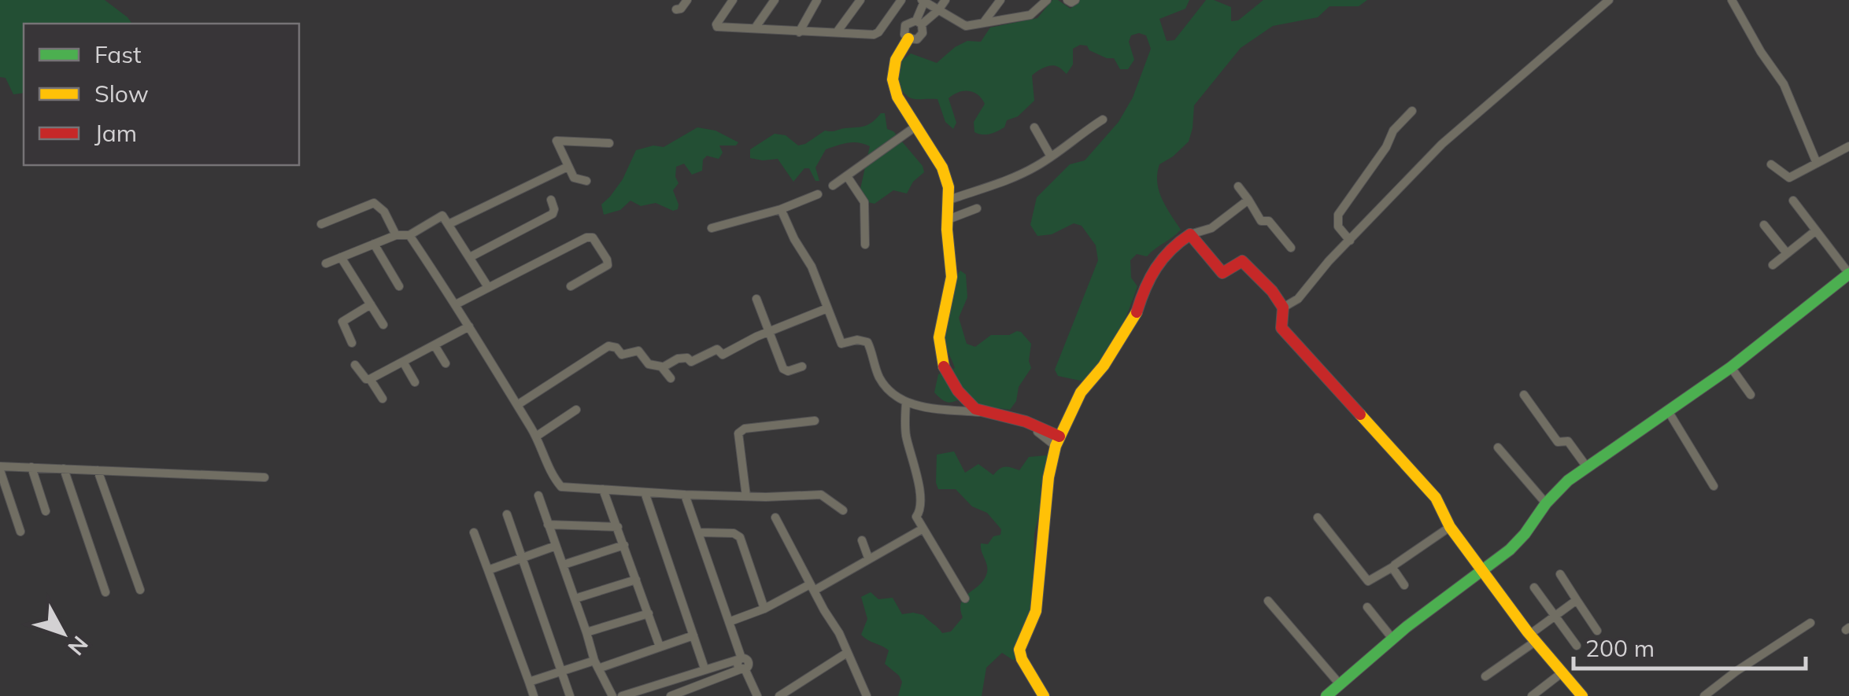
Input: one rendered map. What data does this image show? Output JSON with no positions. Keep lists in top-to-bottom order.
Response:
{
  "legend": ["Fast", "Slow", "Jam"],
  "scale_bar": "200 m",
  "north": "bottom right"
}
